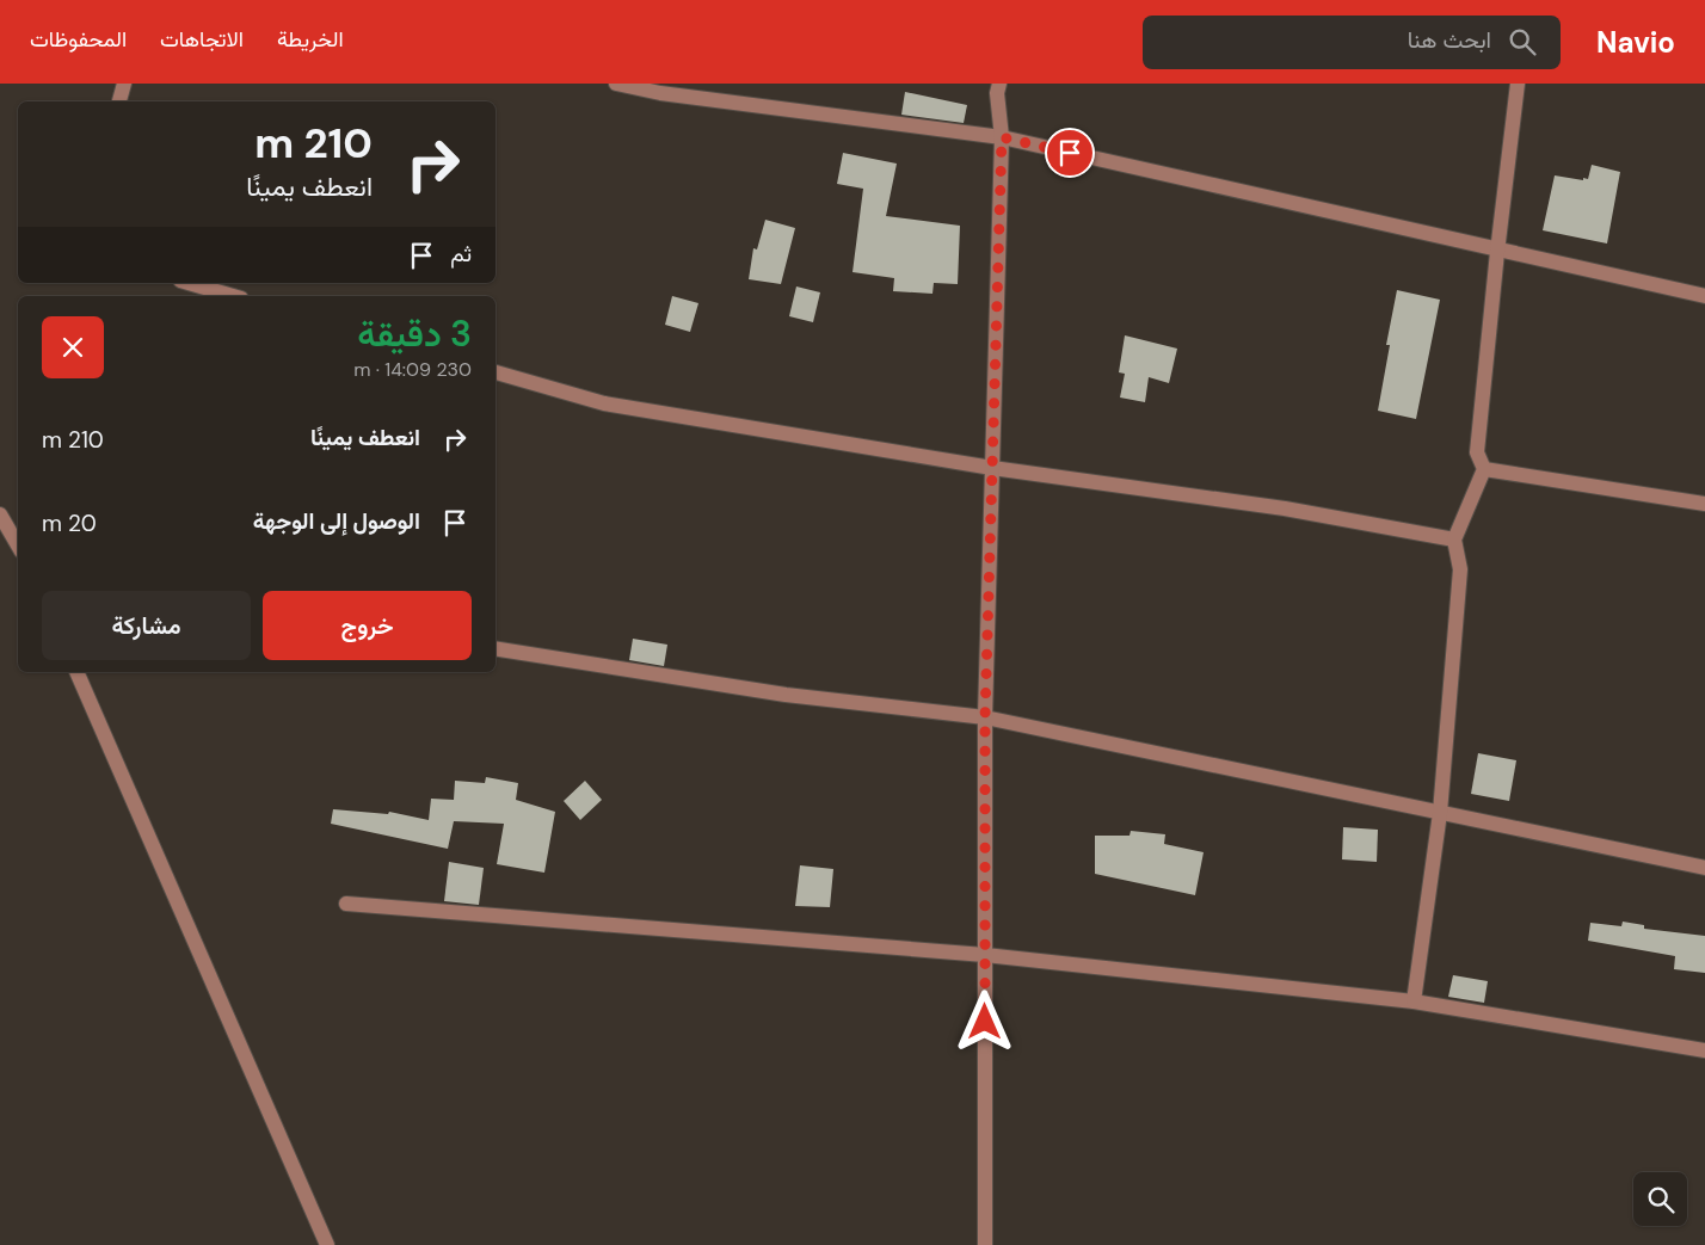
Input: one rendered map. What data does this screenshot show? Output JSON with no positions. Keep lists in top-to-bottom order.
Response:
{
  "page": {
    "header": "Navio",
    "search": "ابحث هنا",
    "nav": ["الخريطة", "الاتجاهات", "المحفوظات"],
    "turn": ["210 m", "انعطف يمينًا"],
    "then": "ثم",
    "heading": ["3 دقيقة", "230 m · 14:09"],
    "list": [
      {
        "name": "انعطف يمينًا",
        "value": "210 m"
      },
      {
        "name": "الوصول إلى الوجهة",
        "value": "20 m"
      }
    ],
    "buttons": ["خروج", "مشاركة"]
  }
}
